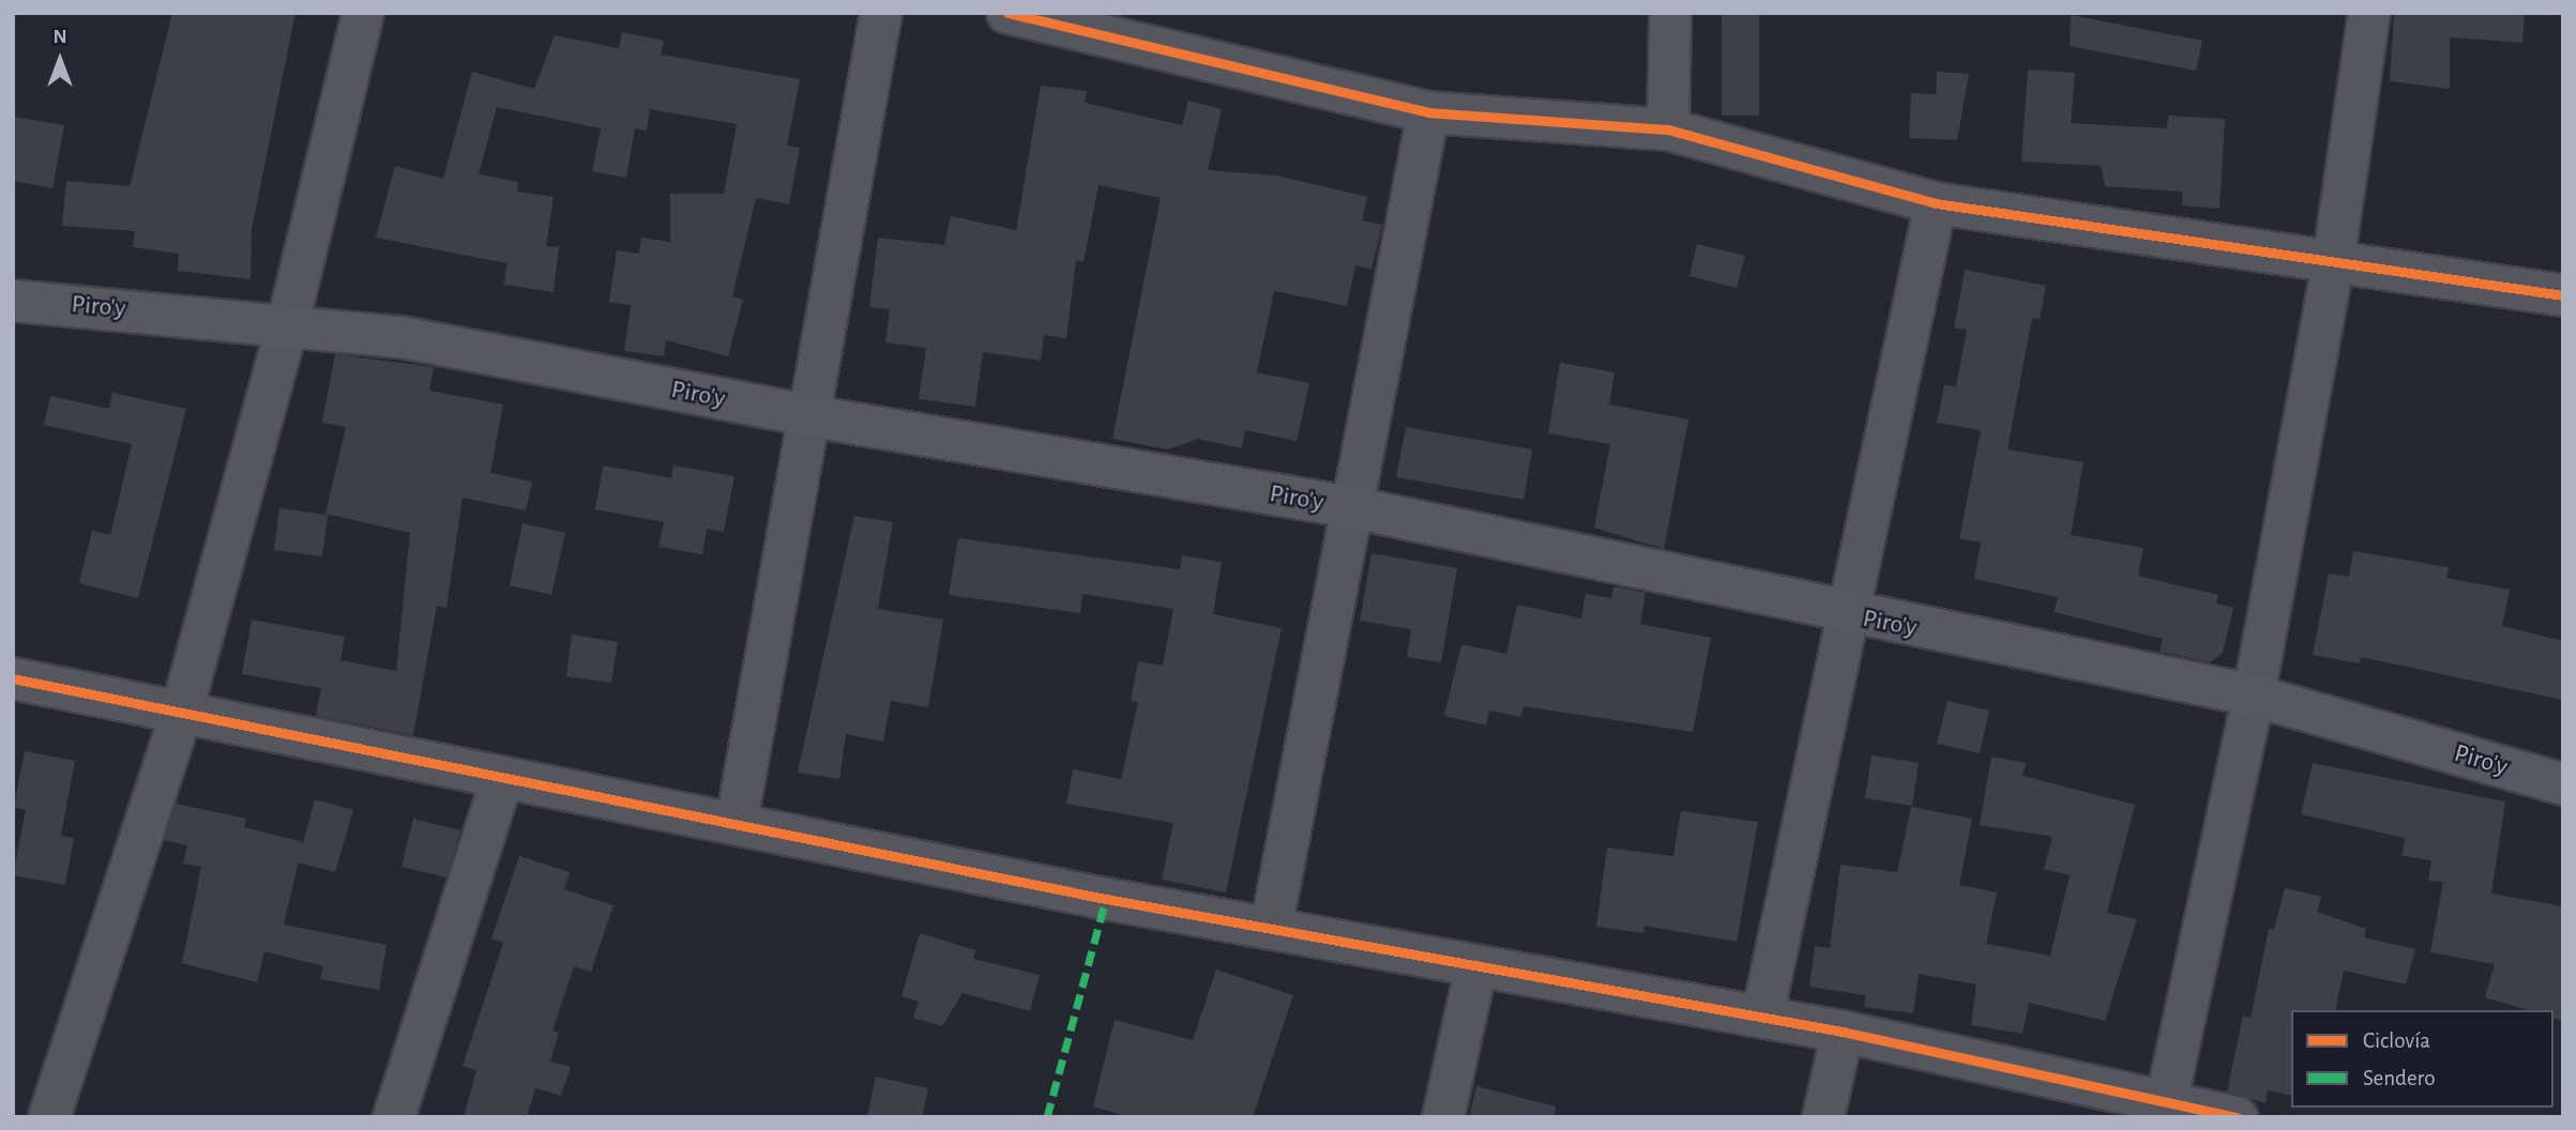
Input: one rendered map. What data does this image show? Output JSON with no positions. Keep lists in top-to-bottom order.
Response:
{
  "streets": {
    "main road": ["Piro'y"]
  },
  "legend": ["Ciclovía", "Sendero"],
  "north": "top"
}
